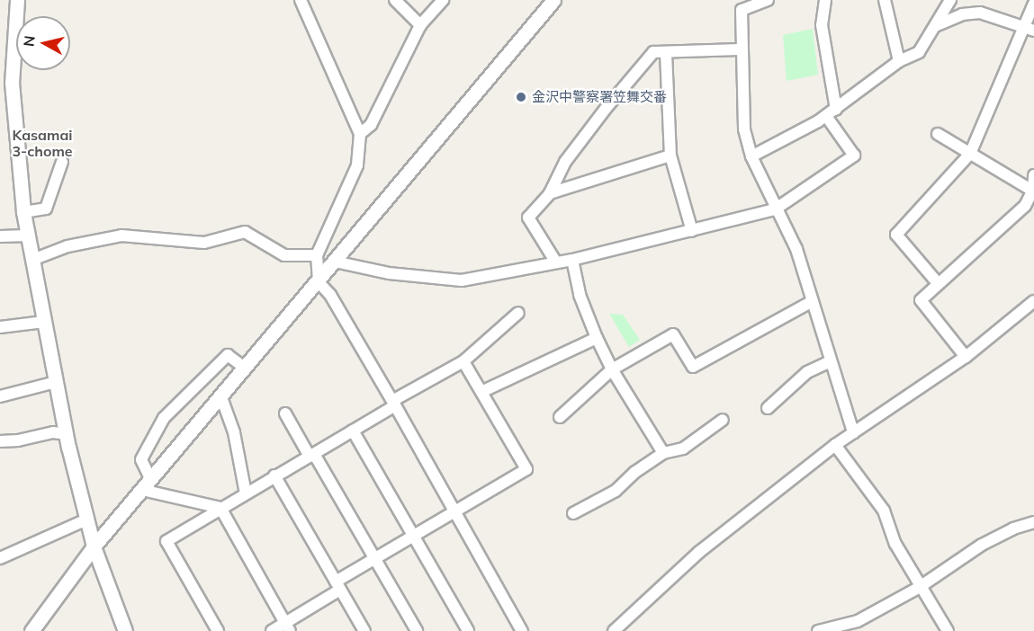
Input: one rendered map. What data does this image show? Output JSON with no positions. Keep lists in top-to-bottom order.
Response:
{
  "districts": ["Kasamai 3-chome"],
  "places": ["金沢中警察署笠舞交番"],
  "north": "left"
}
